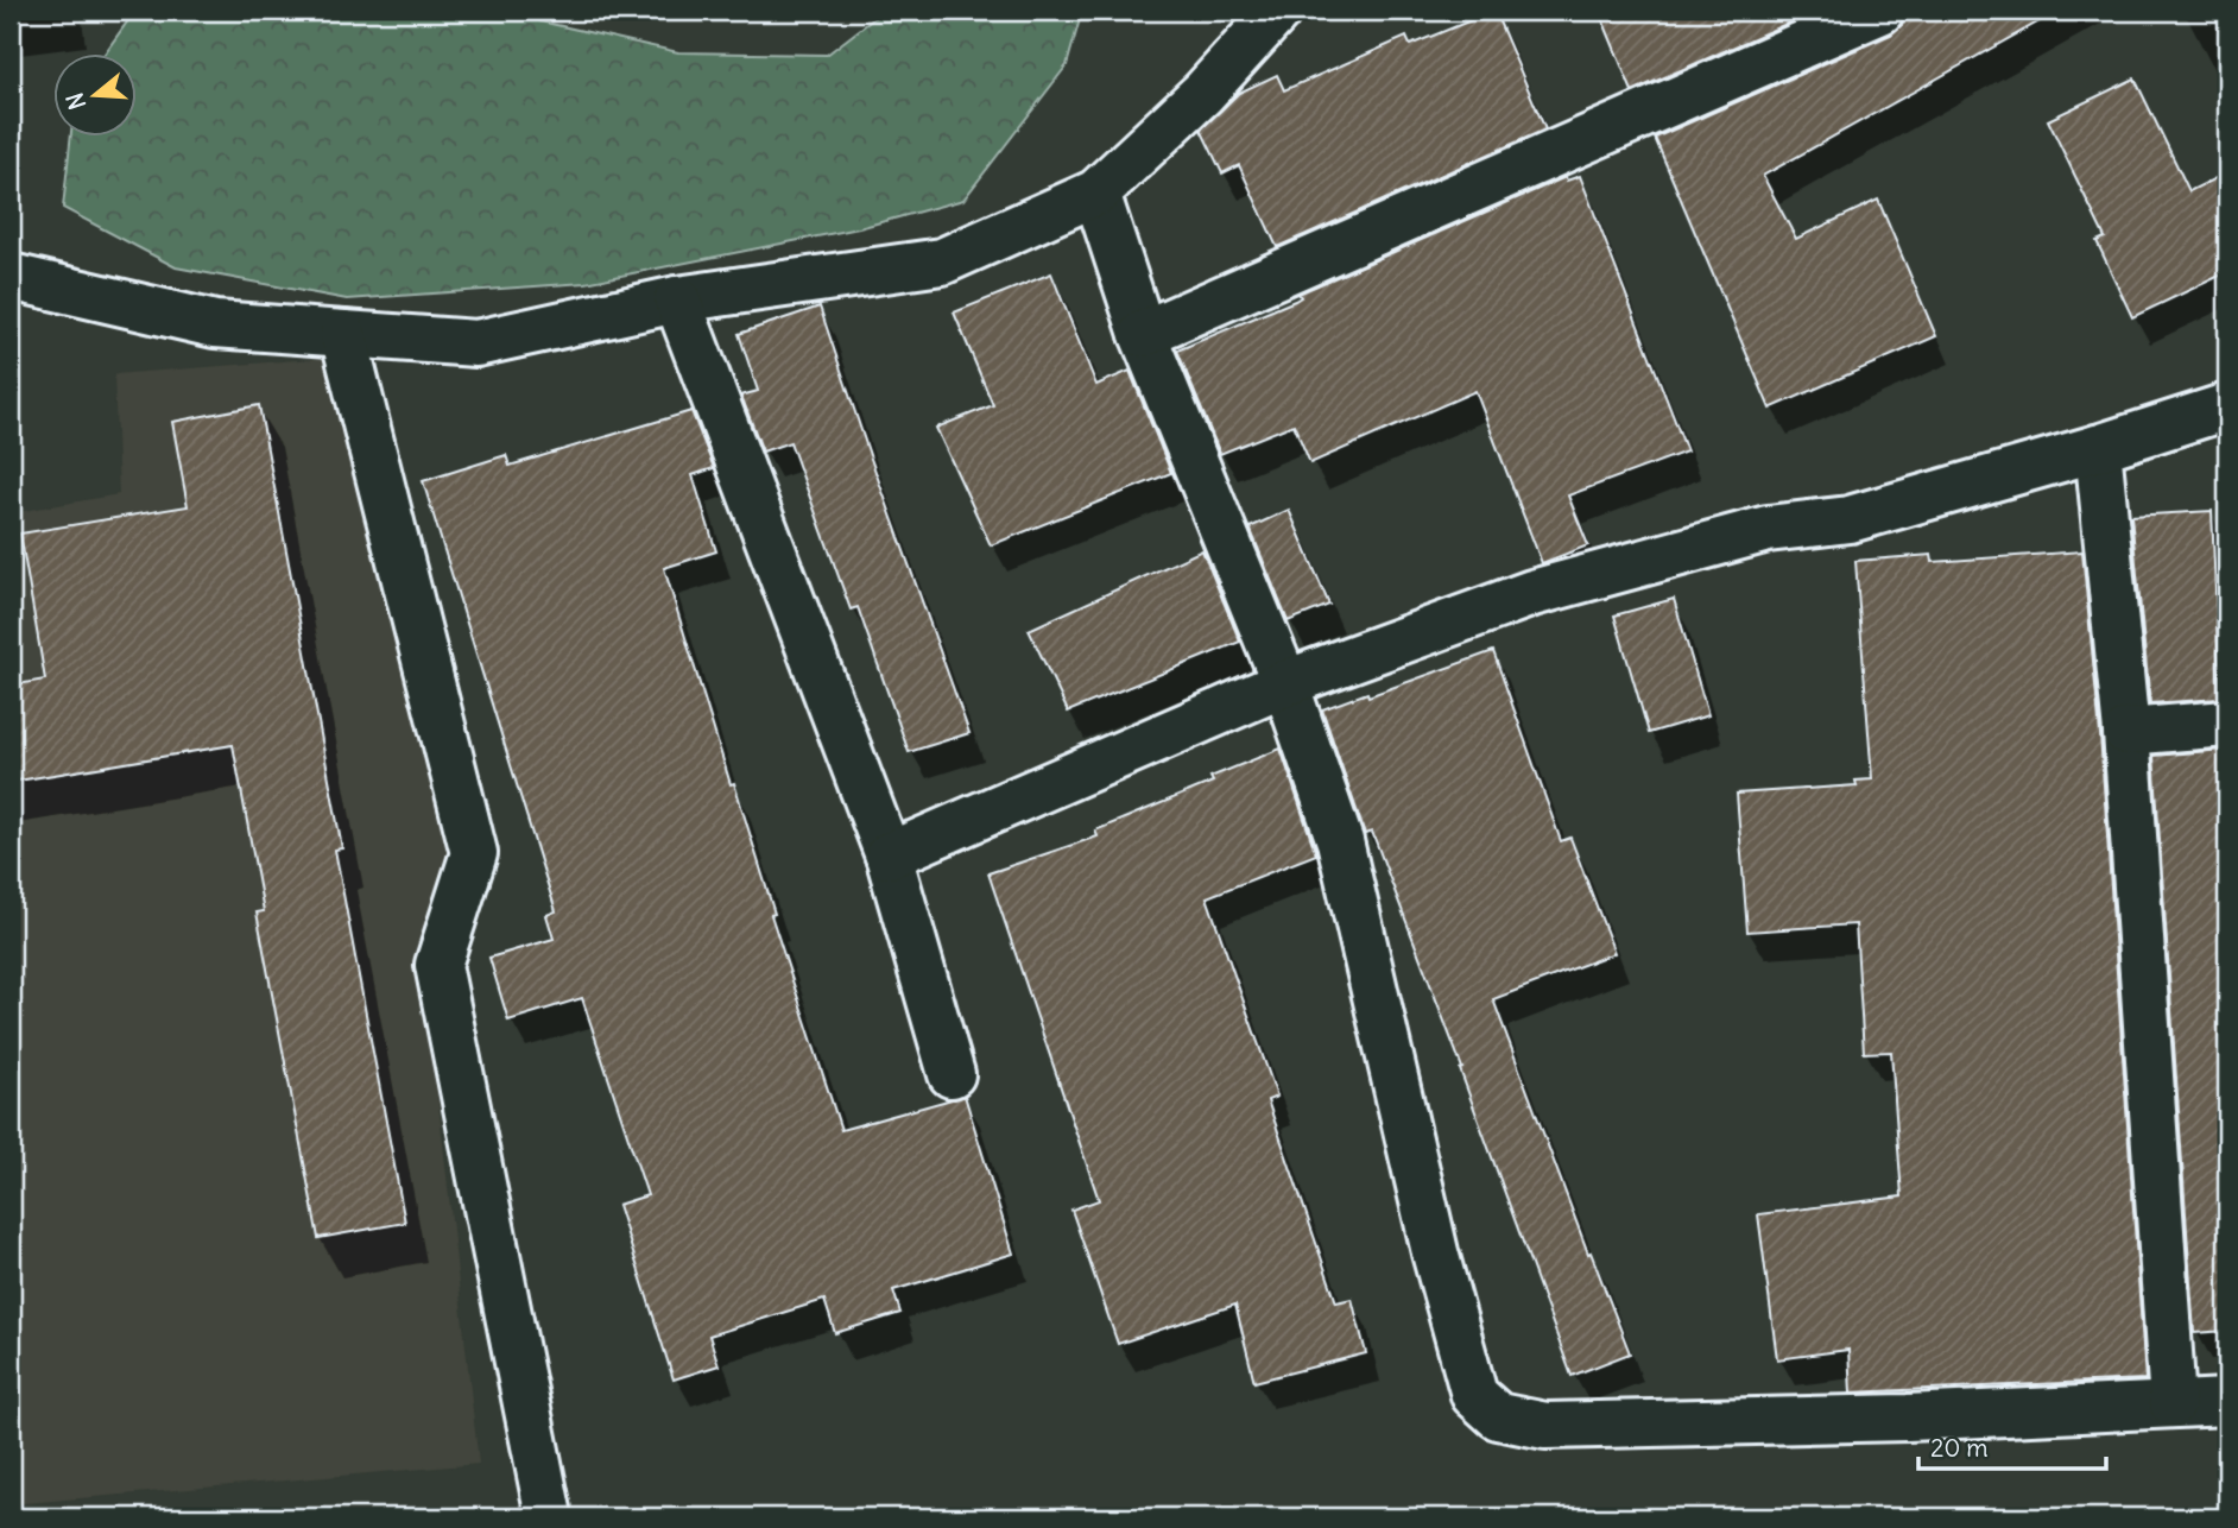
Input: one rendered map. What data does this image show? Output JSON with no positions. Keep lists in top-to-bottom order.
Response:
{
  "scale_bar": "20 m",
  "north": "left"
}
